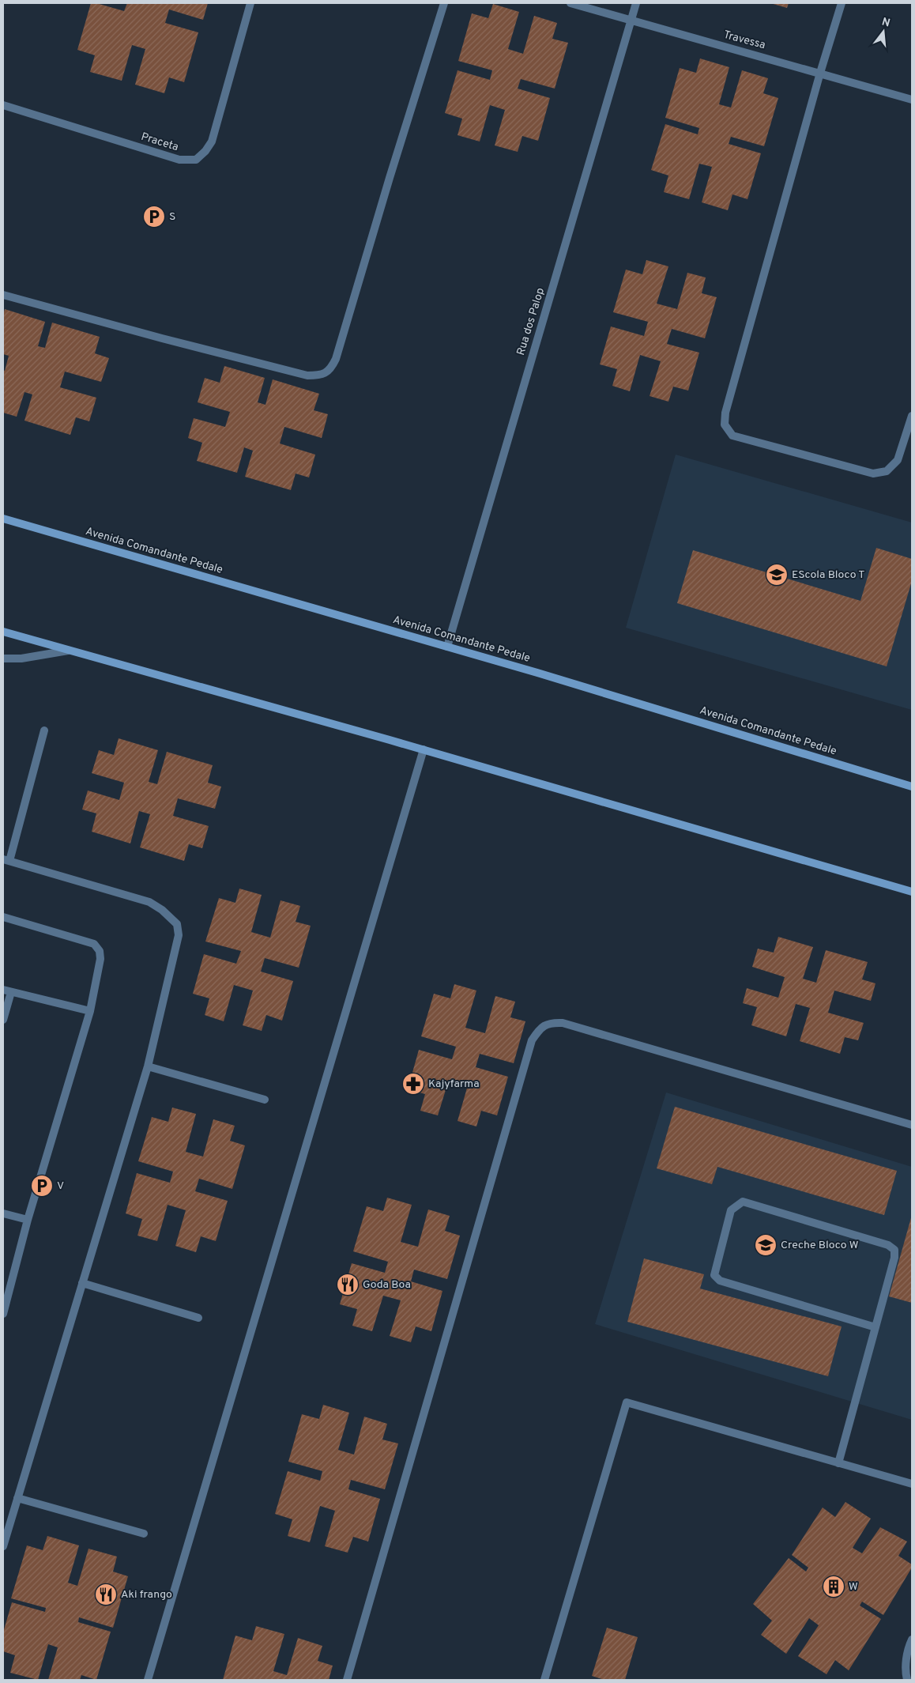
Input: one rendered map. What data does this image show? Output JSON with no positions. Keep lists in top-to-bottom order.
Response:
{
  "streets": {
    "street": [
      "Travessa",
      "Praceta",
      "Rua dos Palop",
      "Avenida Comandante Pedale"
    ]
  },
  "crossings": [
    ["Travessa", "Rua dos Palop"],
    ["Rua dos Palop", "Avenida Comandante Pedale"]
  ],
  "places": {
    "parking": ["S", "V"],
    "school or university": ["EScola Bloco T", "Creche Bloco W"],
    "pharmacy": ["Kajyfarma"],
    "restaurant": ["Goda Boa", "Aki frango"],
    "building": ["W"]
  },
  "north": "top"
}
